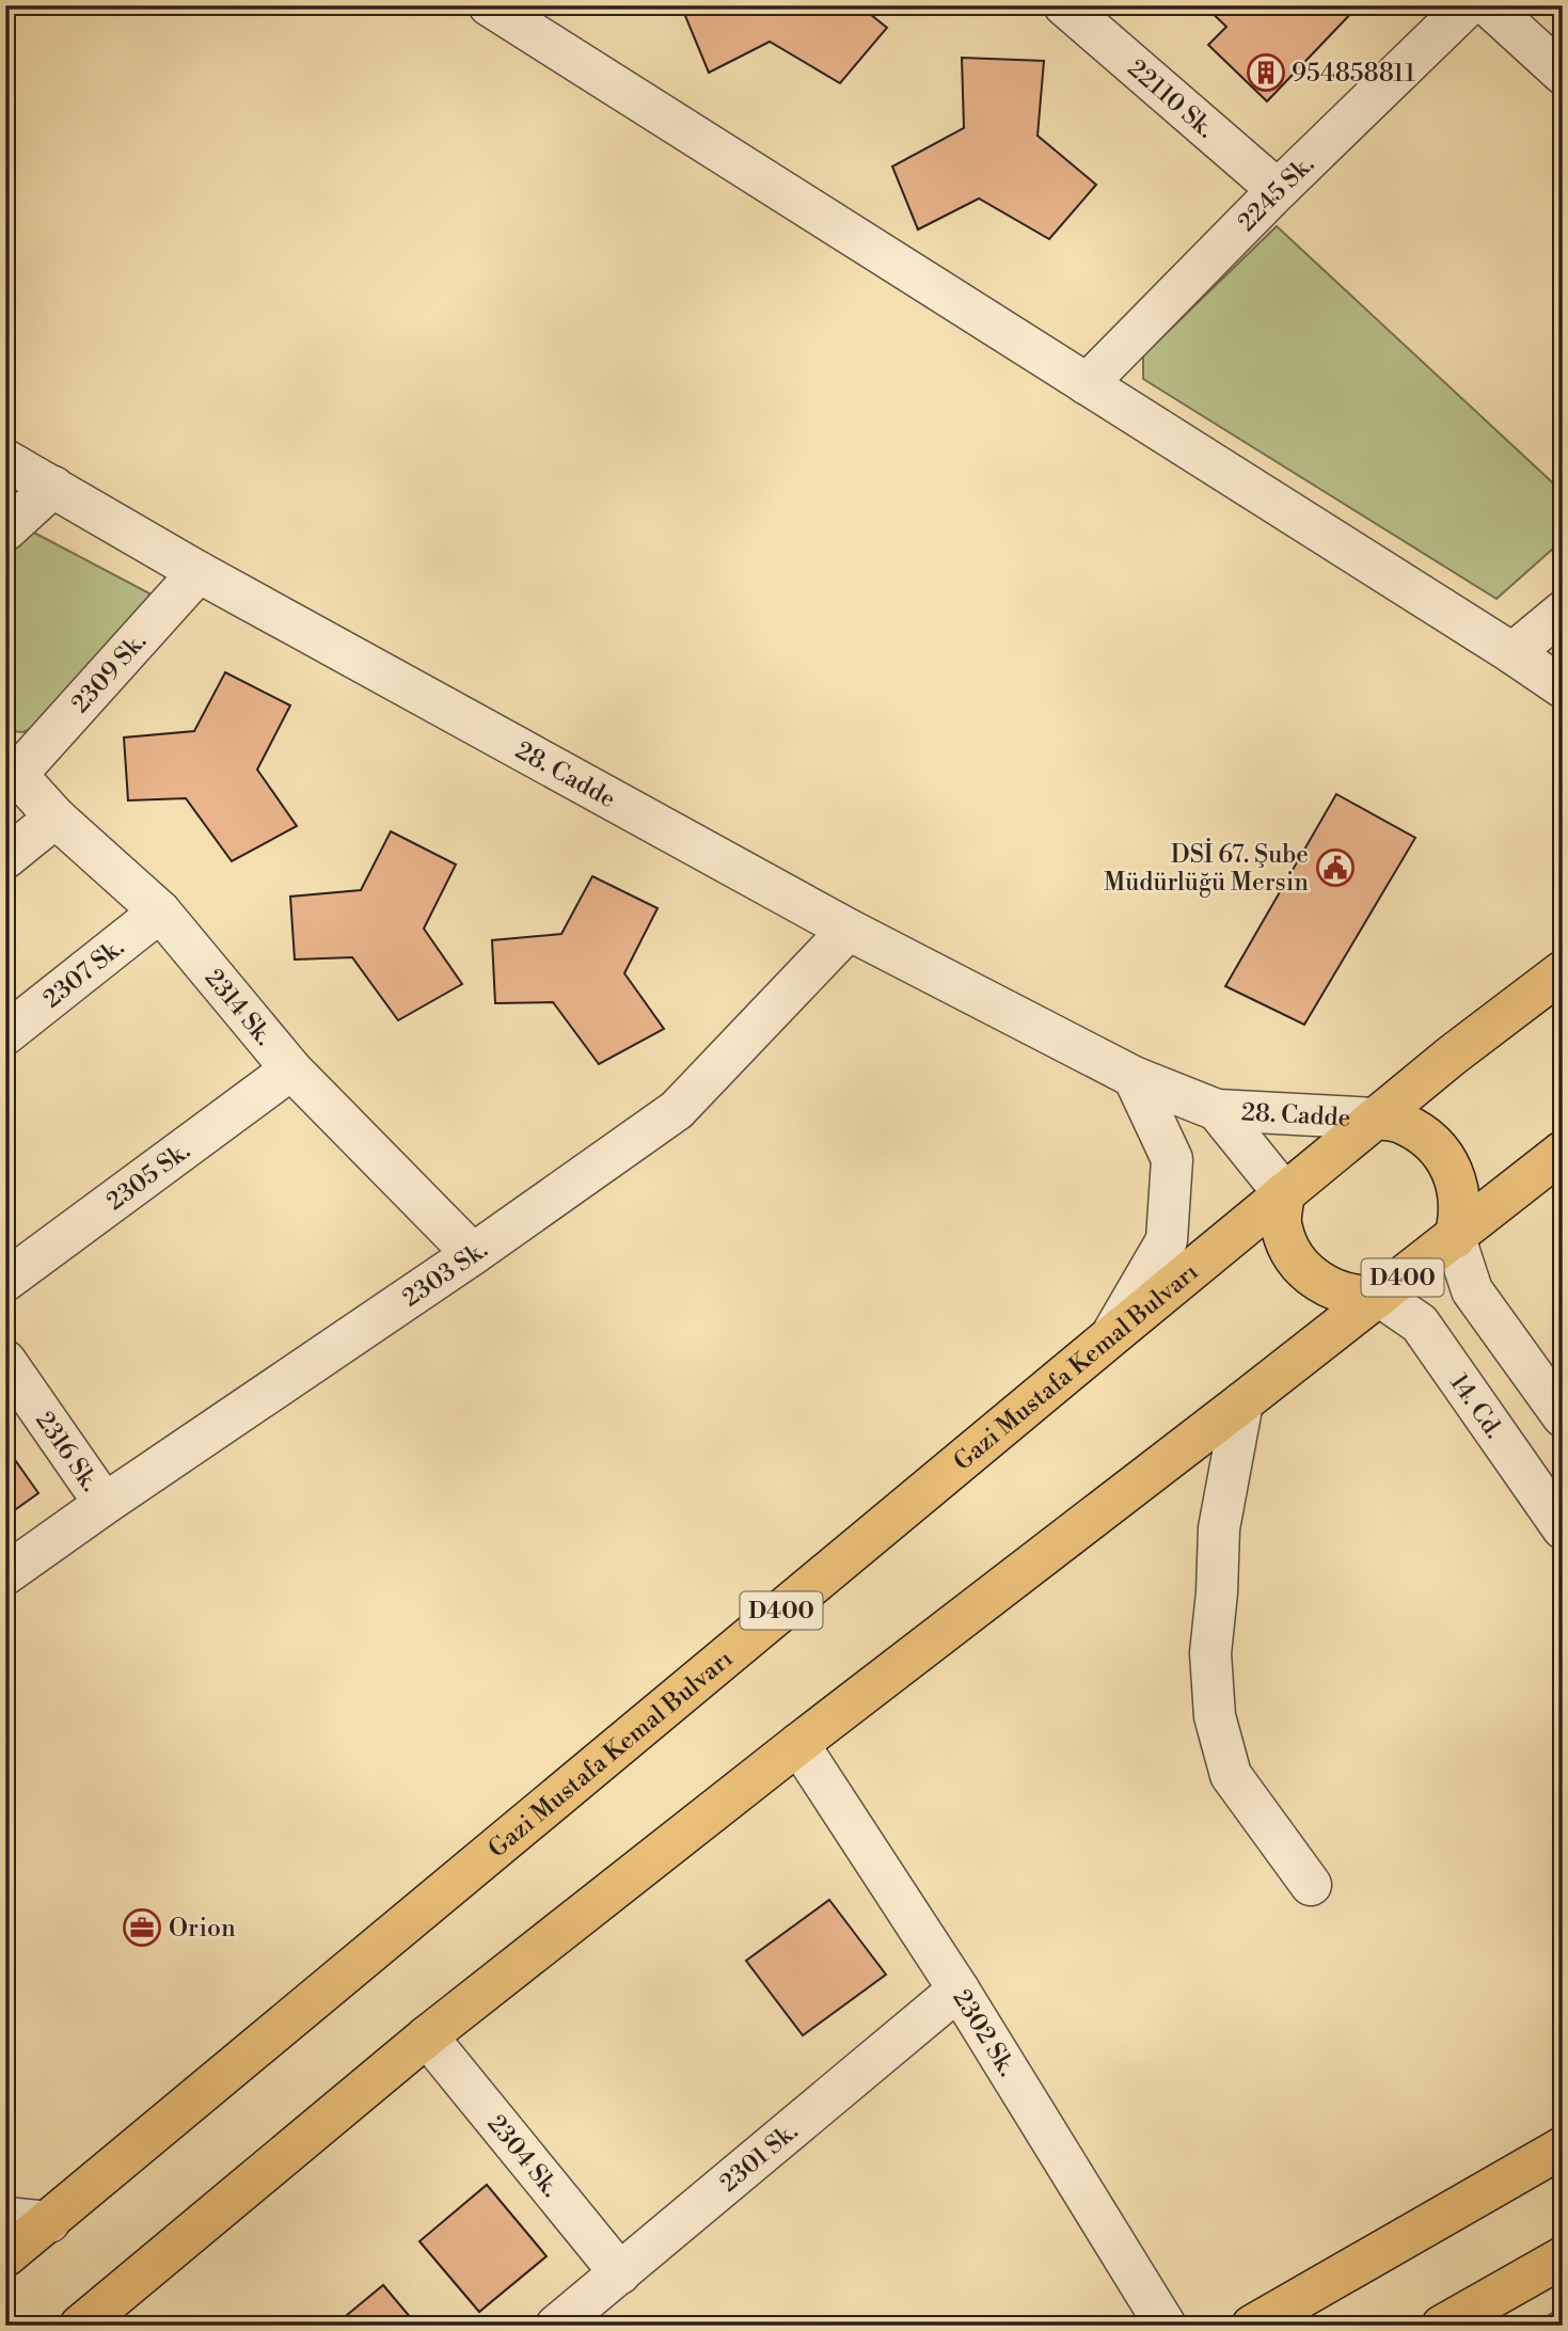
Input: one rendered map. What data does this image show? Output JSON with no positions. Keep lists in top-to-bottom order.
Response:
{
  "streets": {
    "main road": ["D400", "Gazi Mustafa Kemal Bulvarı"],
    "street": [
      "22110 Sk.",
      "2245 Sk.",
      "2309 Sk.",
      "28. Cadde",
      "2307 Sk.",
      "2314 Sk.",
      "2305 Sk.",
      "2303 Sk.",
      "14. Cd.",
      "2316 Sk.",
      "2302 Sk.",
      "2304 Sk.",
      "2301 Sk."
    ]
  },
  "crossings": [
    ["22110 Sk.", "2245 Sk."],
    ["2309 Sk.", "28. Cadde"],
    ["2309 Sk.", "2314 Sk."],
    ["28. Cadde", "2303 Sk."],
    ["28. Cadde", "D400"],
    ["28. Cadde", "Gazi Mustafa Kemal Bulvarı"],
    ["28. Cadde", "14. Cd."],
    ["2307 Sk.", "2314 Sk."],
    ["2314 Sk.", "2305 Sk."],
    ["2314 Sk.", "2303 Sk."],
    ["2303 Sk.", "2316 Sk."],
    ["D400", "Gazi Mustafa Kemal Bulvarı"],
    ["D400", "14. Cd."],
    ["D400", "2302 Sk."],
    ["D400", "2304 Sk."],
    ["Gazi Mustafa Kemal Bulvarı", "14. Cd."],
    ["2302 Sk.", "2301 Sk."],
    ["2304 Sk.", "2301 Sk."]
  ],
  "places": {
    "building": ["954858811"],
    "public building": ["DSİ 67. Şube Müdürlüğü Mersin"],
    "office": ["Orion"]
  }
}
